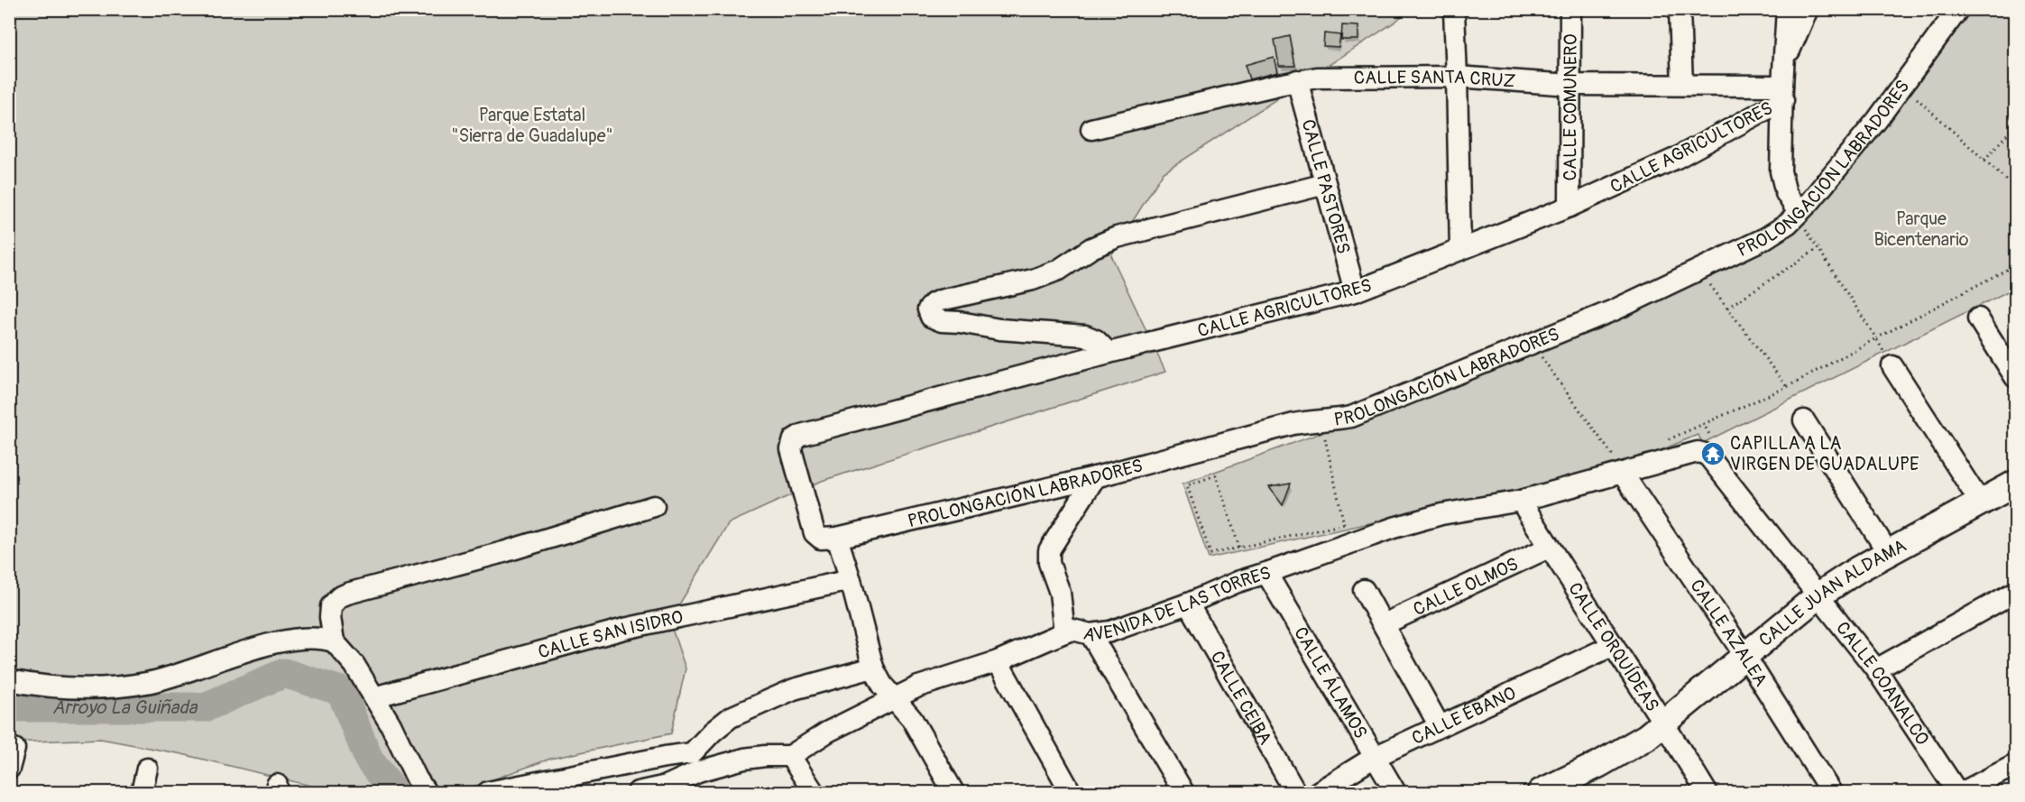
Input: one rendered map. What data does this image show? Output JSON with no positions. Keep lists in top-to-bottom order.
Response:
{
  "streets": {
    "street": [
      "CALLE SANTA CRUZ",
      "CALLE COMUNERO",
      "CALLE AGRICULTORES",
      "PROLONGACIÓN LABRADORES",
      "CALLE PASTORES",
      "CALLE OLMOS",
      "CALLE JUAN ALDAMA",
      "AVENIDA DE LAS TORRES",
      "CALLE AZALEA",
      "CALLE SAN ISIDRO",
      "CALLE ORQUÍDEAS",
      "CALLE ÁLAMOS",
      "CALLE COANALCO",
      "CALLE CEIBA",
      "CALLE ÉBANO"
    ]
  },
  "crossings": [
    ["CALLE SANTA CRUZ", "CALLE COMUNERO"],
    ["CALLE SANTA CRUZ", "CALLE AGRICULTORES"],
    ["CALLE SANTA CRUZ", "CALLE PASTORES"],
    ["CALLE COMUNERO", "CALLE AGRICULTORES"],
    ["CALLE AGRICULTORES", "PROLONGACIÓN LABRADORES"],
    ["CALLE AGRICULTORES", "CALLE PASTORES"],
    ["CALLE OLMOS", "CALLE ORQUÍDEAS"],
    ["CALLE JUAN ALDAMA", "CALLE AZALEA"],
    ["CALLE JUAN ALDAMA", "CALLE ORQUÍDEAS"],
    ["CALLE JUAN ALDAMA", "CALLE COANALCO"],
    ["AVENIDA DE LAS TORRES", "CALLE AZALEA"],
    ["AVENIDA DE LAS TORRES", "CALLE ORQUÍDEAS"],
    ["AVENIDA DE LAS TORRES", "CALLE ÁLAMOS"],
    ["AVENIDA DE LAS TORRES", "CALLE COANALCO"],
    ["AVENIDA DE LAS TORRES", "CALLE CEIBA"],
    ["CALLE ORQUÍDEAS", "CALLE ÉBANO"],
    ["CALLE ÁLAMOS", "CALLE ÉBANO"]
  ],
  "water": ["Arroyo La Guiñada"],
  "parks": ["Parque Estatal \"Sierra de Guadalupe\"", "Parque Bicentenario"],
  "places": {
    "temple": ["CAPILLA A LA VIRGEN DE GUADALUPE"]
  }
}
